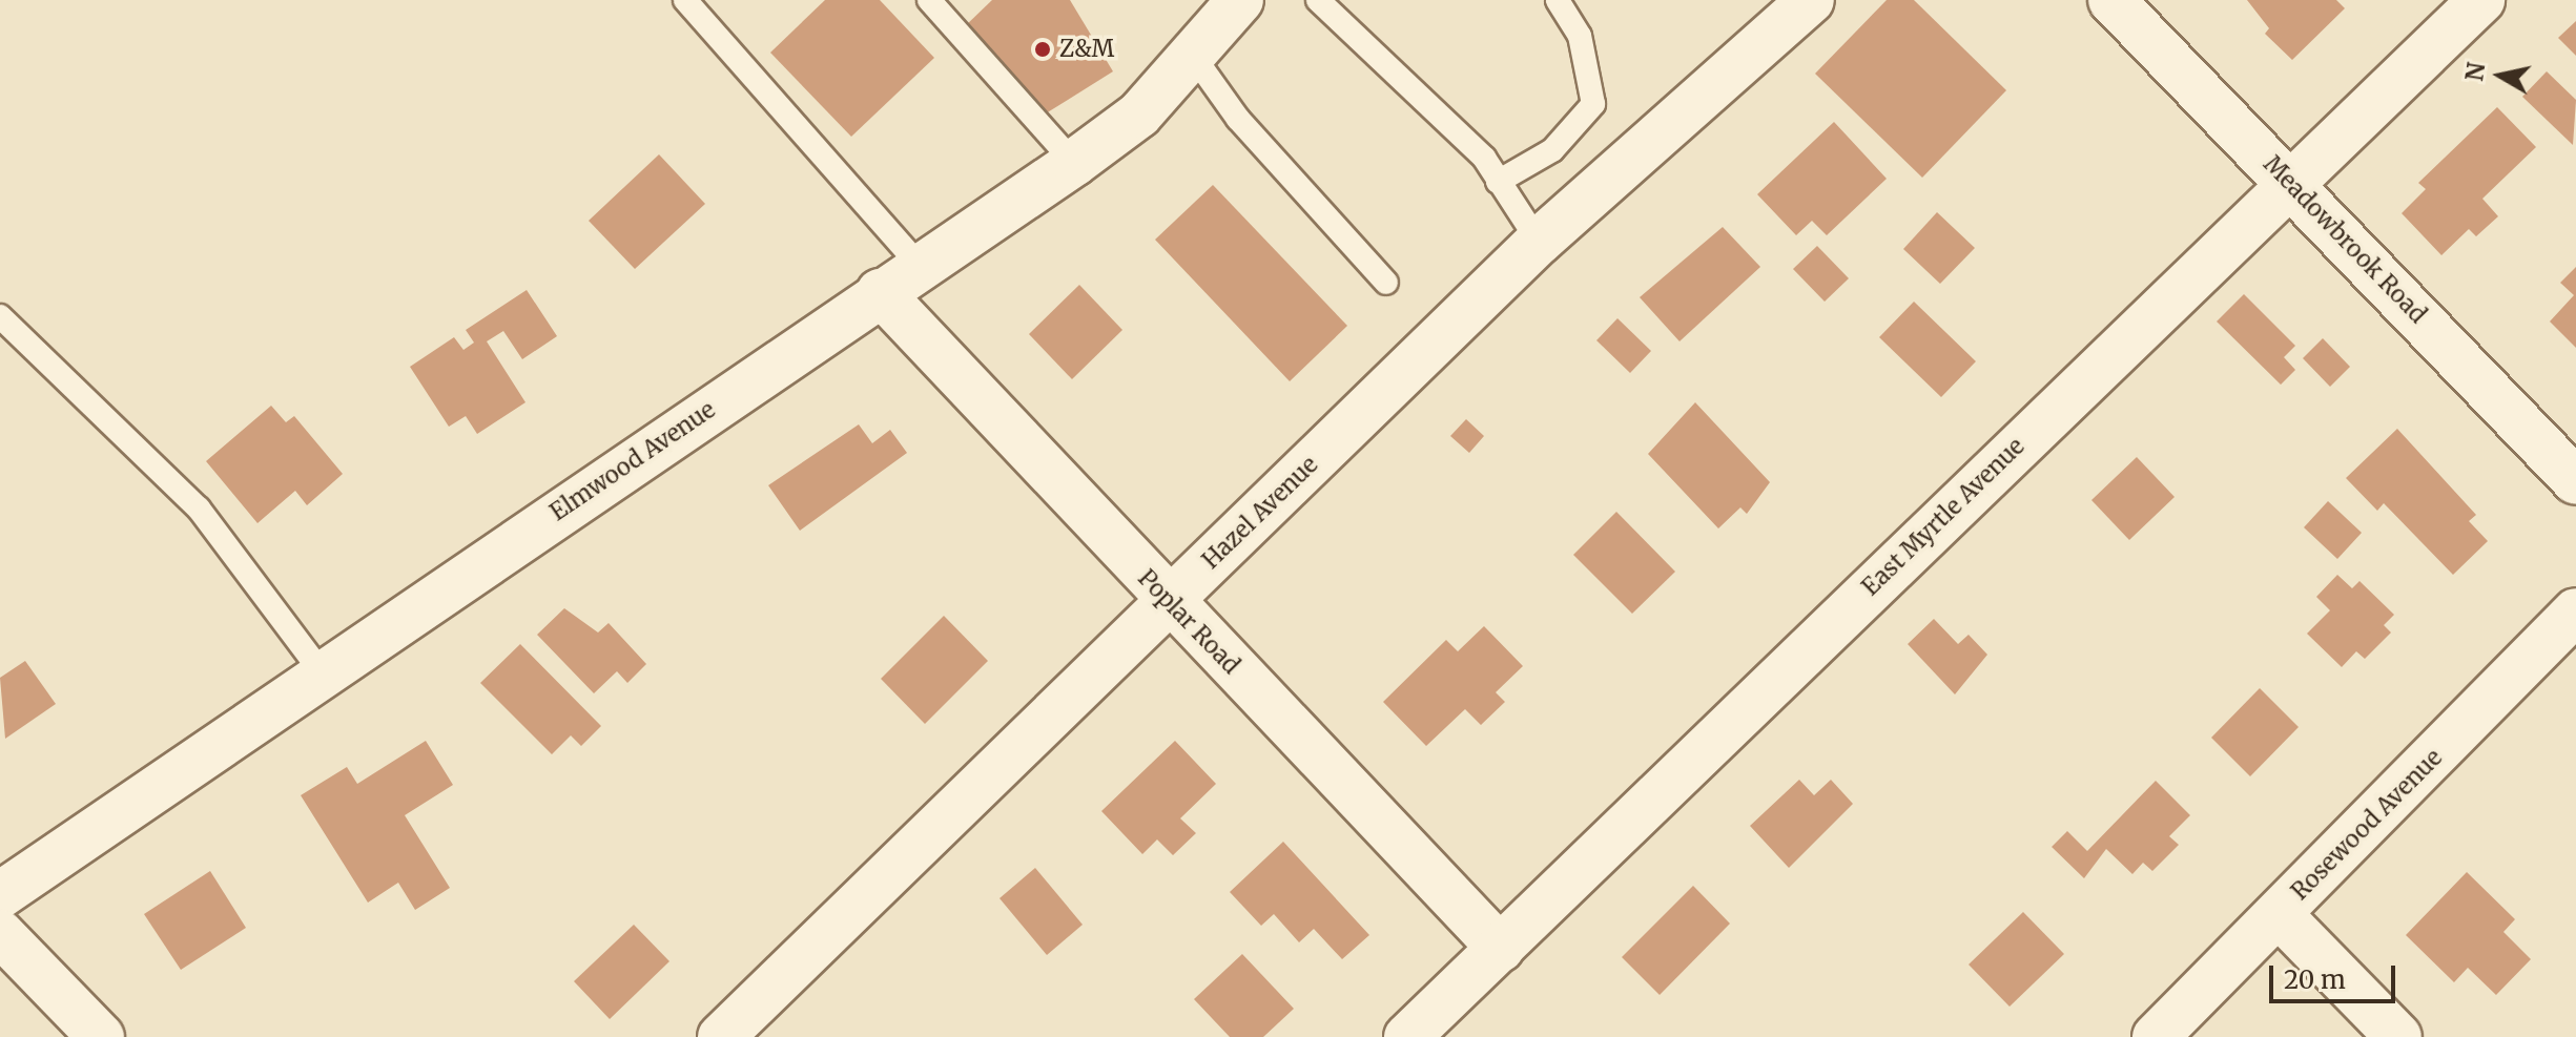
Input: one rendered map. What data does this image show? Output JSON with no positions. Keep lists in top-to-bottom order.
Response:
{
  "streets": {
    "street": [
      "Meadowbrook Road",
      "Elmwood Avenue",
      "Hazel Avenue",
      "East Myrtle Avenue",
      "Poplar Road",
      "Rosewood Avenue"
    ]
  },
  "crossings": [
    ["Meadowbrook Road", "East Myrtle Avenue"],
    ["Elmwood Avenue", "Poplar Road"],
    ["Hazel Avenue", "Poplar Road"],
    ["East Myrtle Avenue", "Poplar Road"]
  ],
  "places": ["Z&M"],
  "scale_bar": "20 m",
  "north": "left"
}
